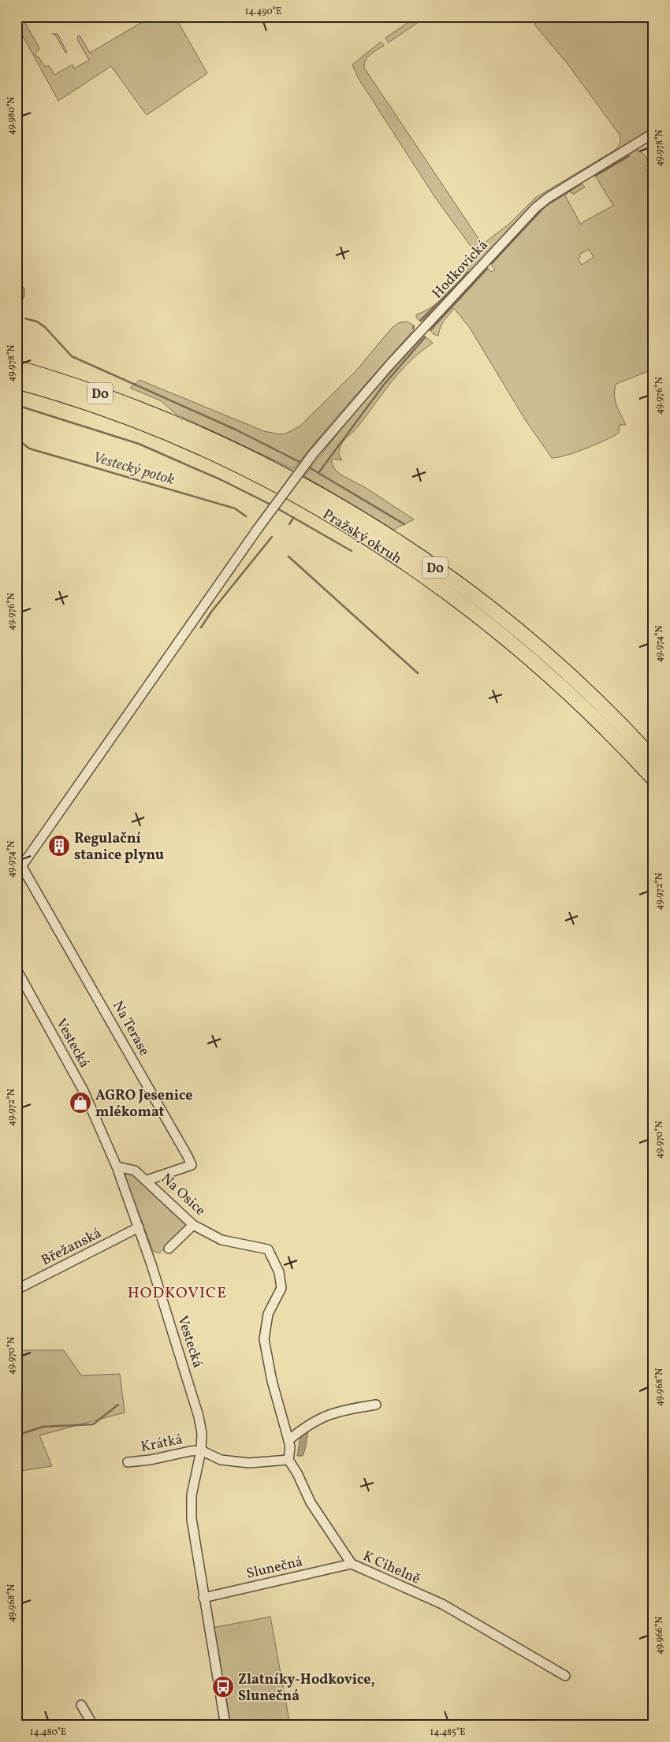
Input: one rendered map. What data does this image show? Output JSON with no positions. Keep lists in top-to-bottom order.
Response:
{
  "streets": {
    "highway": ["D0", "Pražský okruh"],
    "street": [
      "Hodkovická",
      "Na Terase",
      "Vestecká",
      "Na Osice",
      "Břežanská",
      "Krátká",
      "Slunečná",
      "K Cihelně"
    ]
  },
  "crossings": [
    ["Hodkovická", "Na Terase"],
    ["Na Terase", "Na Osice"],
    ["Vestecká", "Na Osice"],
    ["Vestecká", "Břežanská"],
    ["Vestecká", "Krátká"],
    ["Vestecká", "Slunečná"],
    ["Na Osice", "K Cihelně"],
    ["Slunečná", "K Cihelně"]
  ],
  "districts": ["HODKOVICE"],
  "water": ["Vestecký potok"],
  "places": {
    "building": ["Regulační stanice plynu"],
    "shop": ["AGRO Jesenice mlékomat"],
    "bus stop": ["Zlatníky-Hodkovice, Slunečná"]
  },
  "coordinates": [
    "14.490°E",
    "49.980°N",
    "49.978°N",
    "49.976°N",
    "49.974°N",
    "49.972°N",
    "49.970°N",
    "49.968°N",
    "49.966°N",
    "14.480°E",
    "14.485°E"
  ]
}
